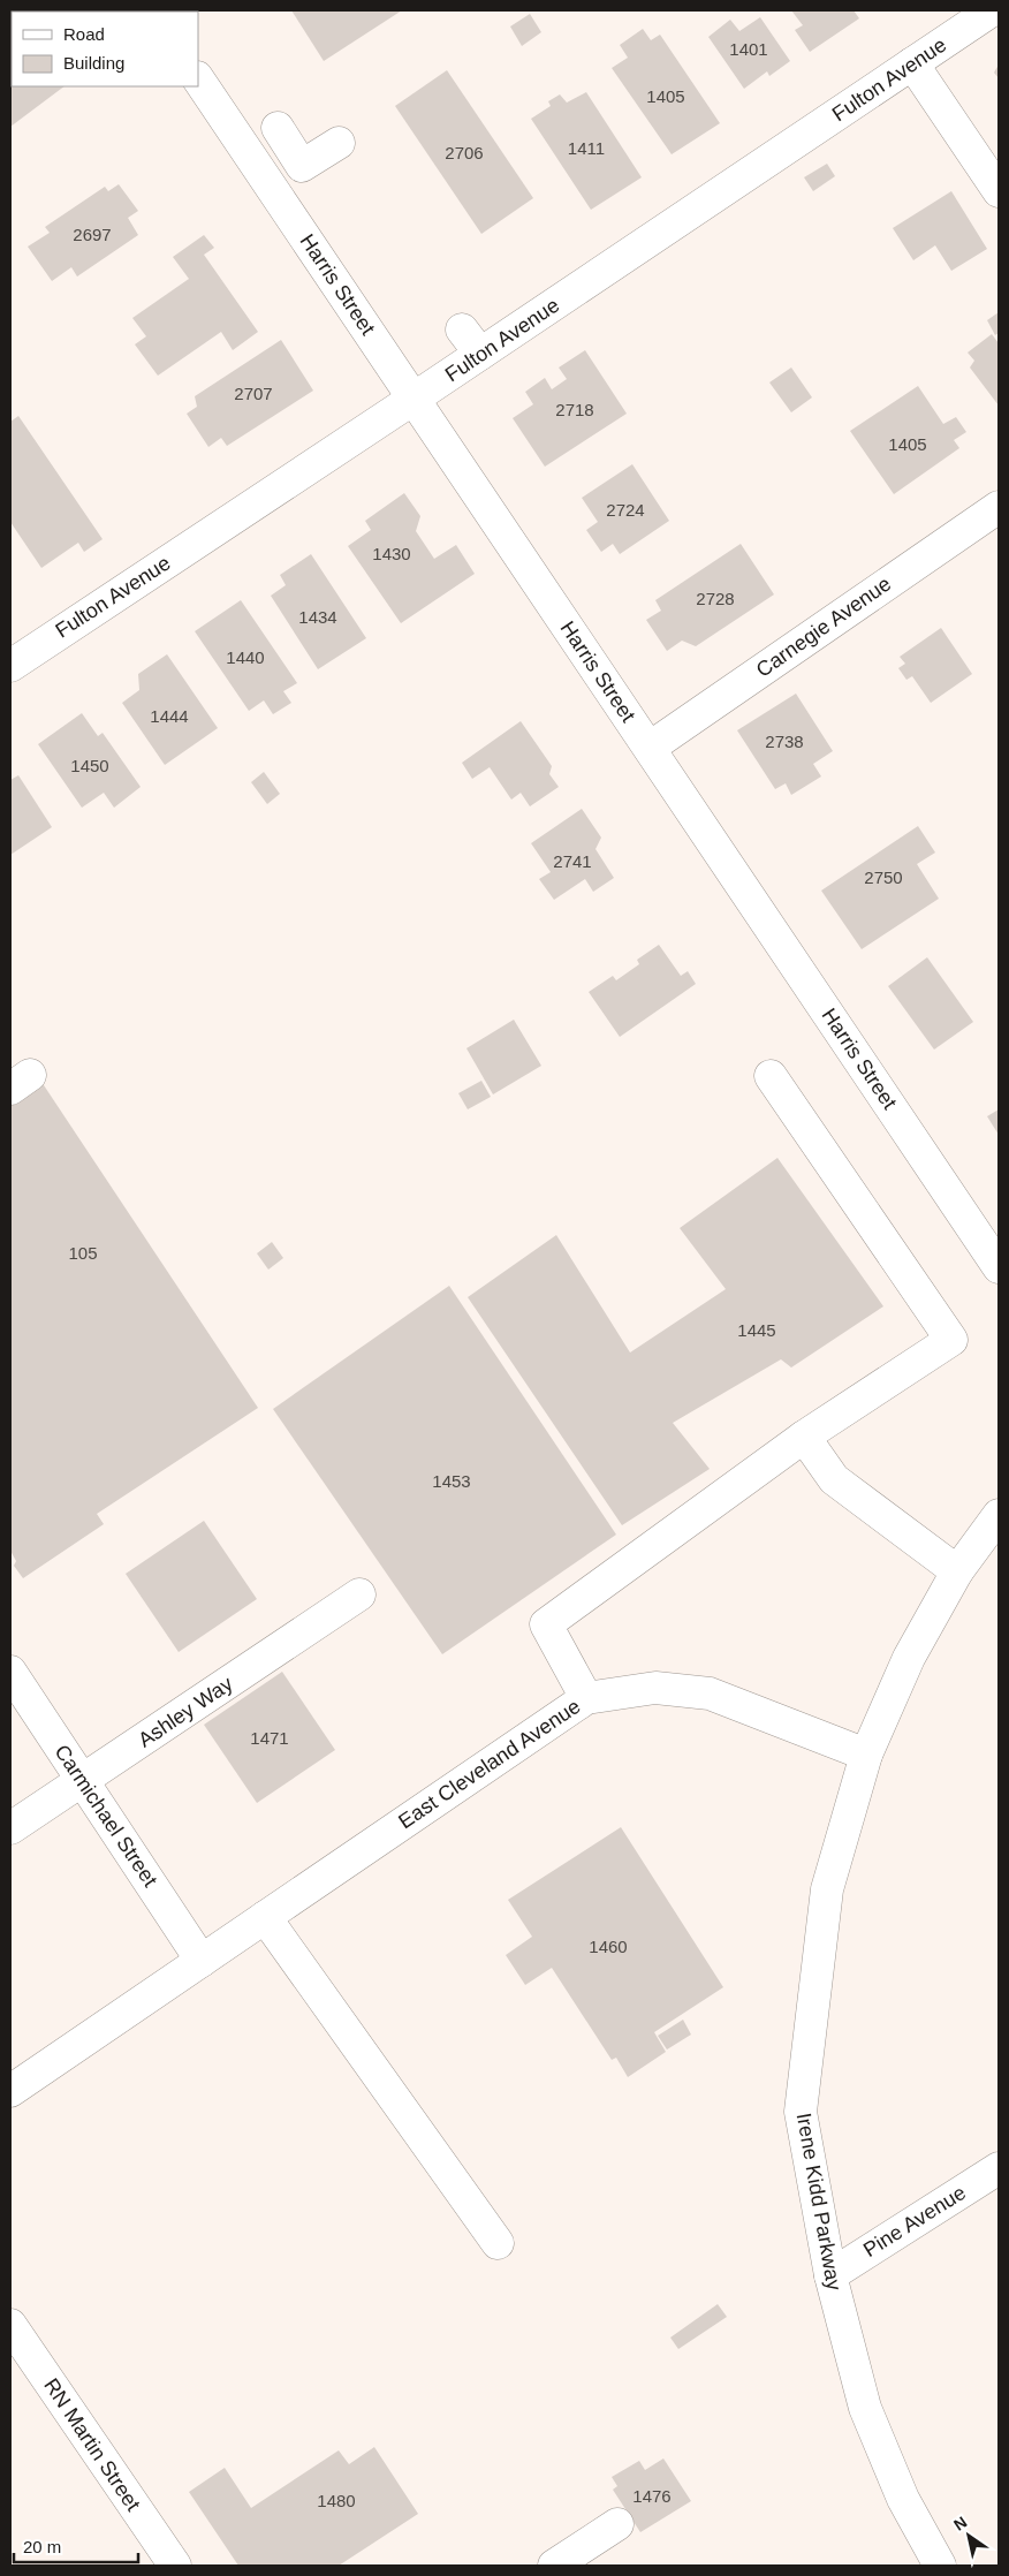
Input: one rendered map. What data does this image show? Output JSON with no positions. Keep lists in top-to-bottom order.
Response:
{
  "streets": {
    "street": [
      "Fulton Avenue",
      "Harris Street",
      "Carnegie Avenue",
      "Ashley Way",
      "East Cleveland Avenue",
      "Carmichael Street",
      "Irene Kidd Parkway",
      "Pine Avenue",
      "RN Martin Street"
    ]
  },
  "crossings": [
    ["Fulton Avenue", "Harris Street"],
    ["Harris Street", "Carnegie Avenue"],
    ["Ashley Way", "Carmichael Street"],
    ["East Cleveland Avenue", "Carmichael Street"],
    ["East Cleveland Avenue", "Irene Kidd Parkway"],
    ["Irene Kidd Parkway", "Pine Avenue"]
  ],
  "house_numbers": [
    "1401",
    "1405",
    "1411",
    "2706",
    "2697",
    "2707",
    "2718",
    "1405",
    "2724",
    "1430",
    "2728",
    "1434",
    "1440",
    "1444",
    "2738",
    "1450",
    "2741",
    "2750",
    "105",
    "1445",
    "1453",
    "1471",
    "1460",
    "1476",
    "1480"
  ],
  "legend": ["Road", "Building"],
  "scale_bar": "20 m",
  "north": "top left"
}
